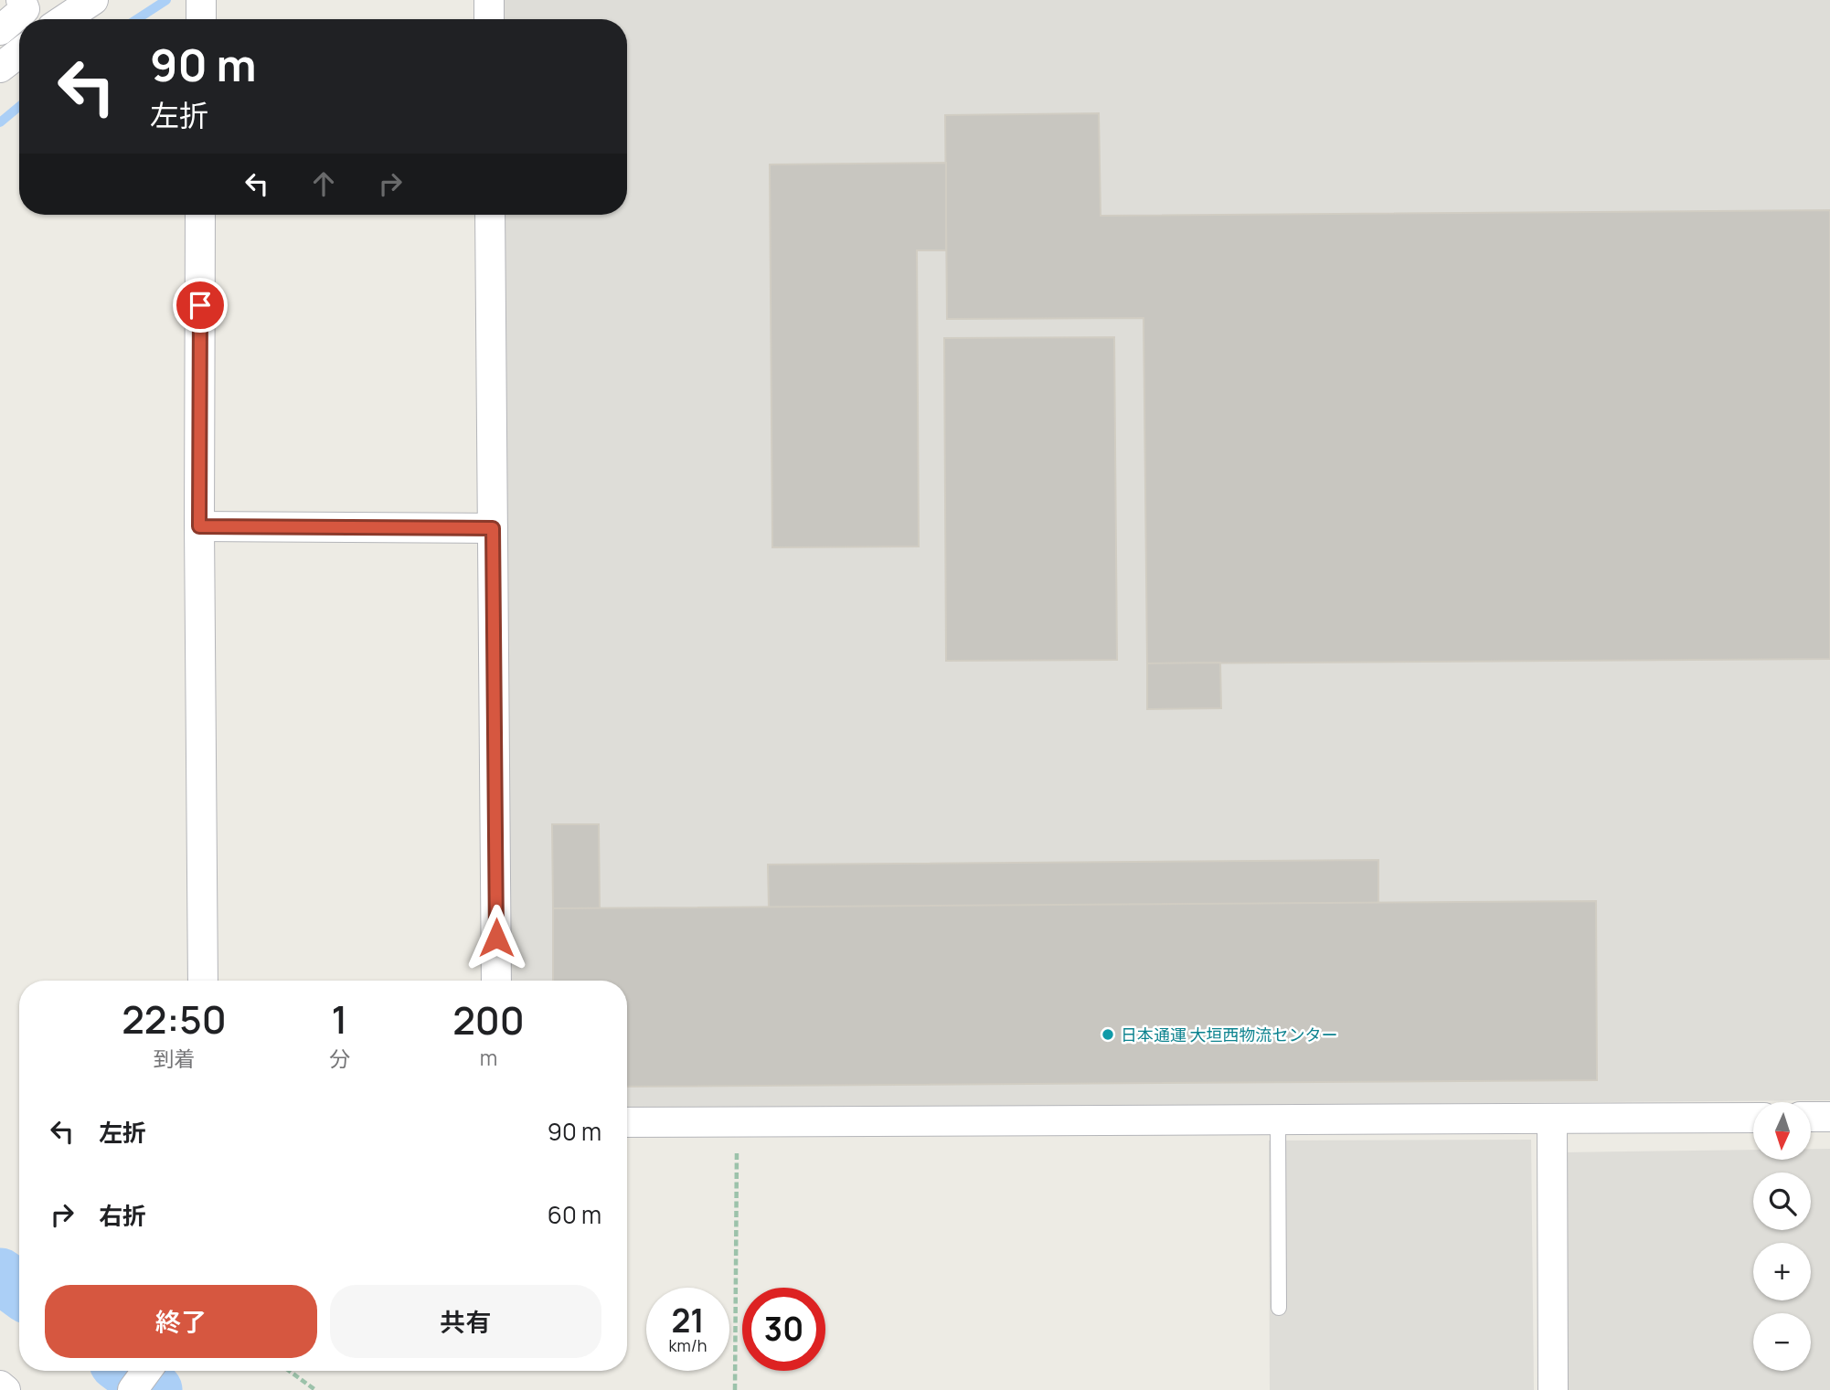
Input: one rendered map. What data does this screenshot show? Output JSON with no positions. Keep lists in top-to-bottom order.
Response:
{
  "places": ["日本通運 大垣西物流センター"],
  "north": "bottom",
  "page": {
    "turn": ["90 m", "左折"],
    "eta": [
      "22:50",
      "到着",
      "1",
      "分",
      "200",
      "m"
    ],
    "list": [
      {
        "name": "左折",
        "value": "90 m"
      },
      {
        "name": "右折",
        "value": "60 m"
      }
    ],
    "map_buttons": ["+", "−"],
    "buttons": ["終了", "共有"],
    "speed": "21 km/h",
    "limit": "30"
  }
}
